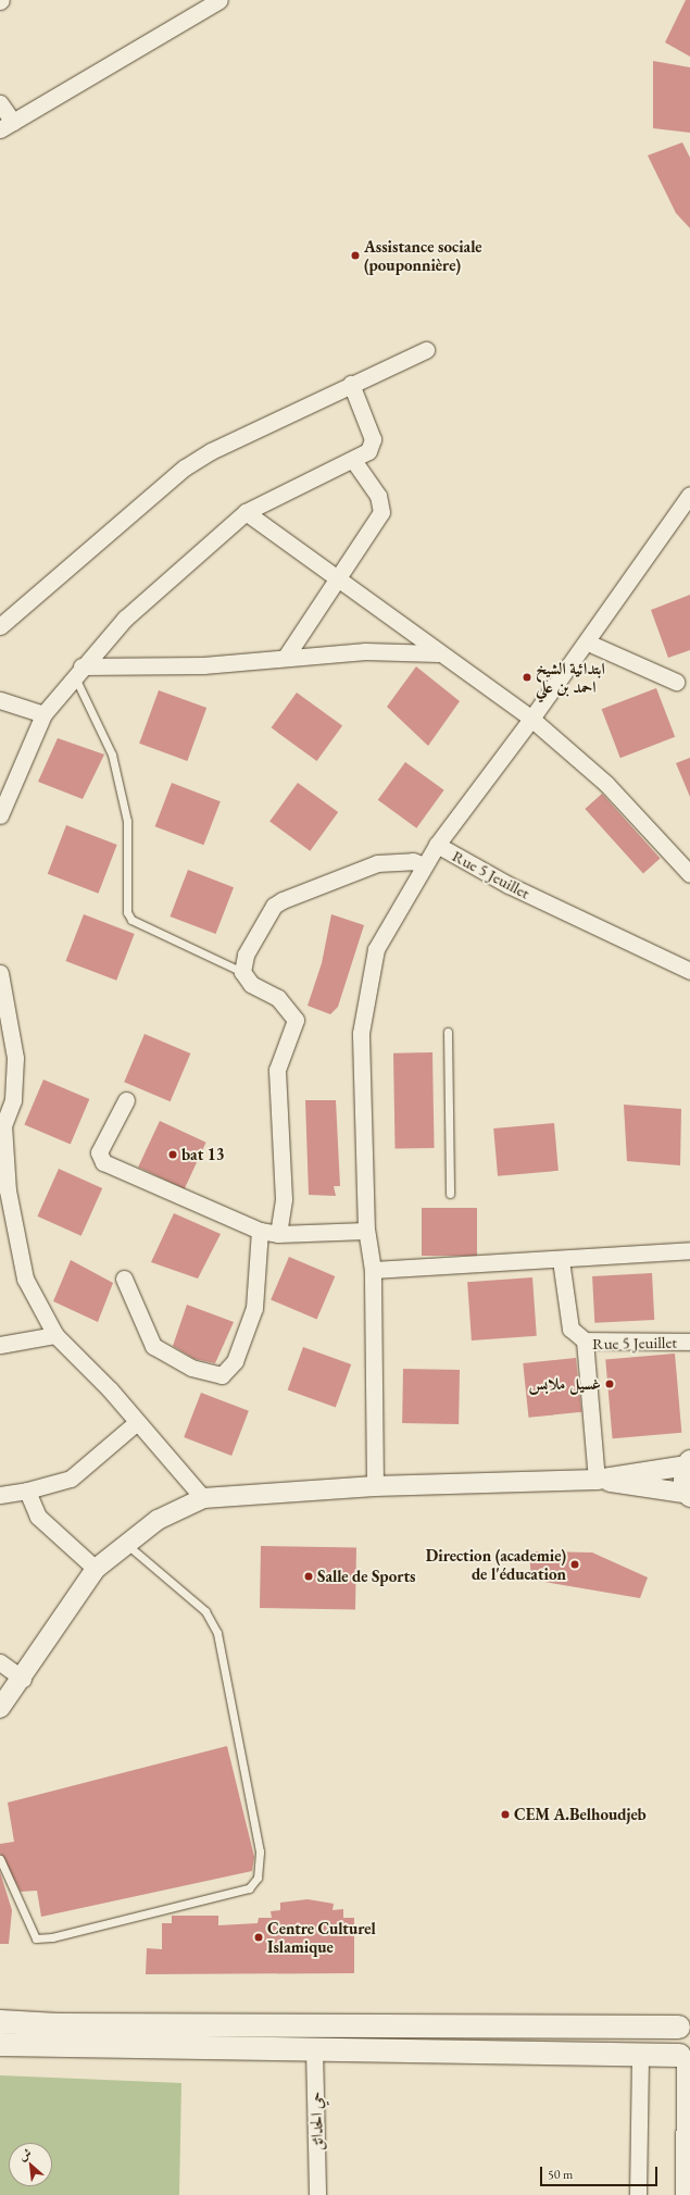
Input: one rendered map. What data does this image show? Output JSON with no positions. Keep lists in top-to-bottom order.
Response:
{
  "streets": {
    "street": ["Rue 5 Jeuillet", "حي الحدائق"]
  },
  "places": [
    "Assistance sociale (pouponnière)",
    "ابتدائية الشيخ احمد بن علي",
    "bat 13",
    "غسيل ملابس",
    "Direction (academie) de l'éducation",
    "Salle de Sports",
    "CEM A.Belhoudjeb",
    "Centre Culturel Islamique"
  ],
  "scale_bar": "50 m",
  "north": "top left"
}
